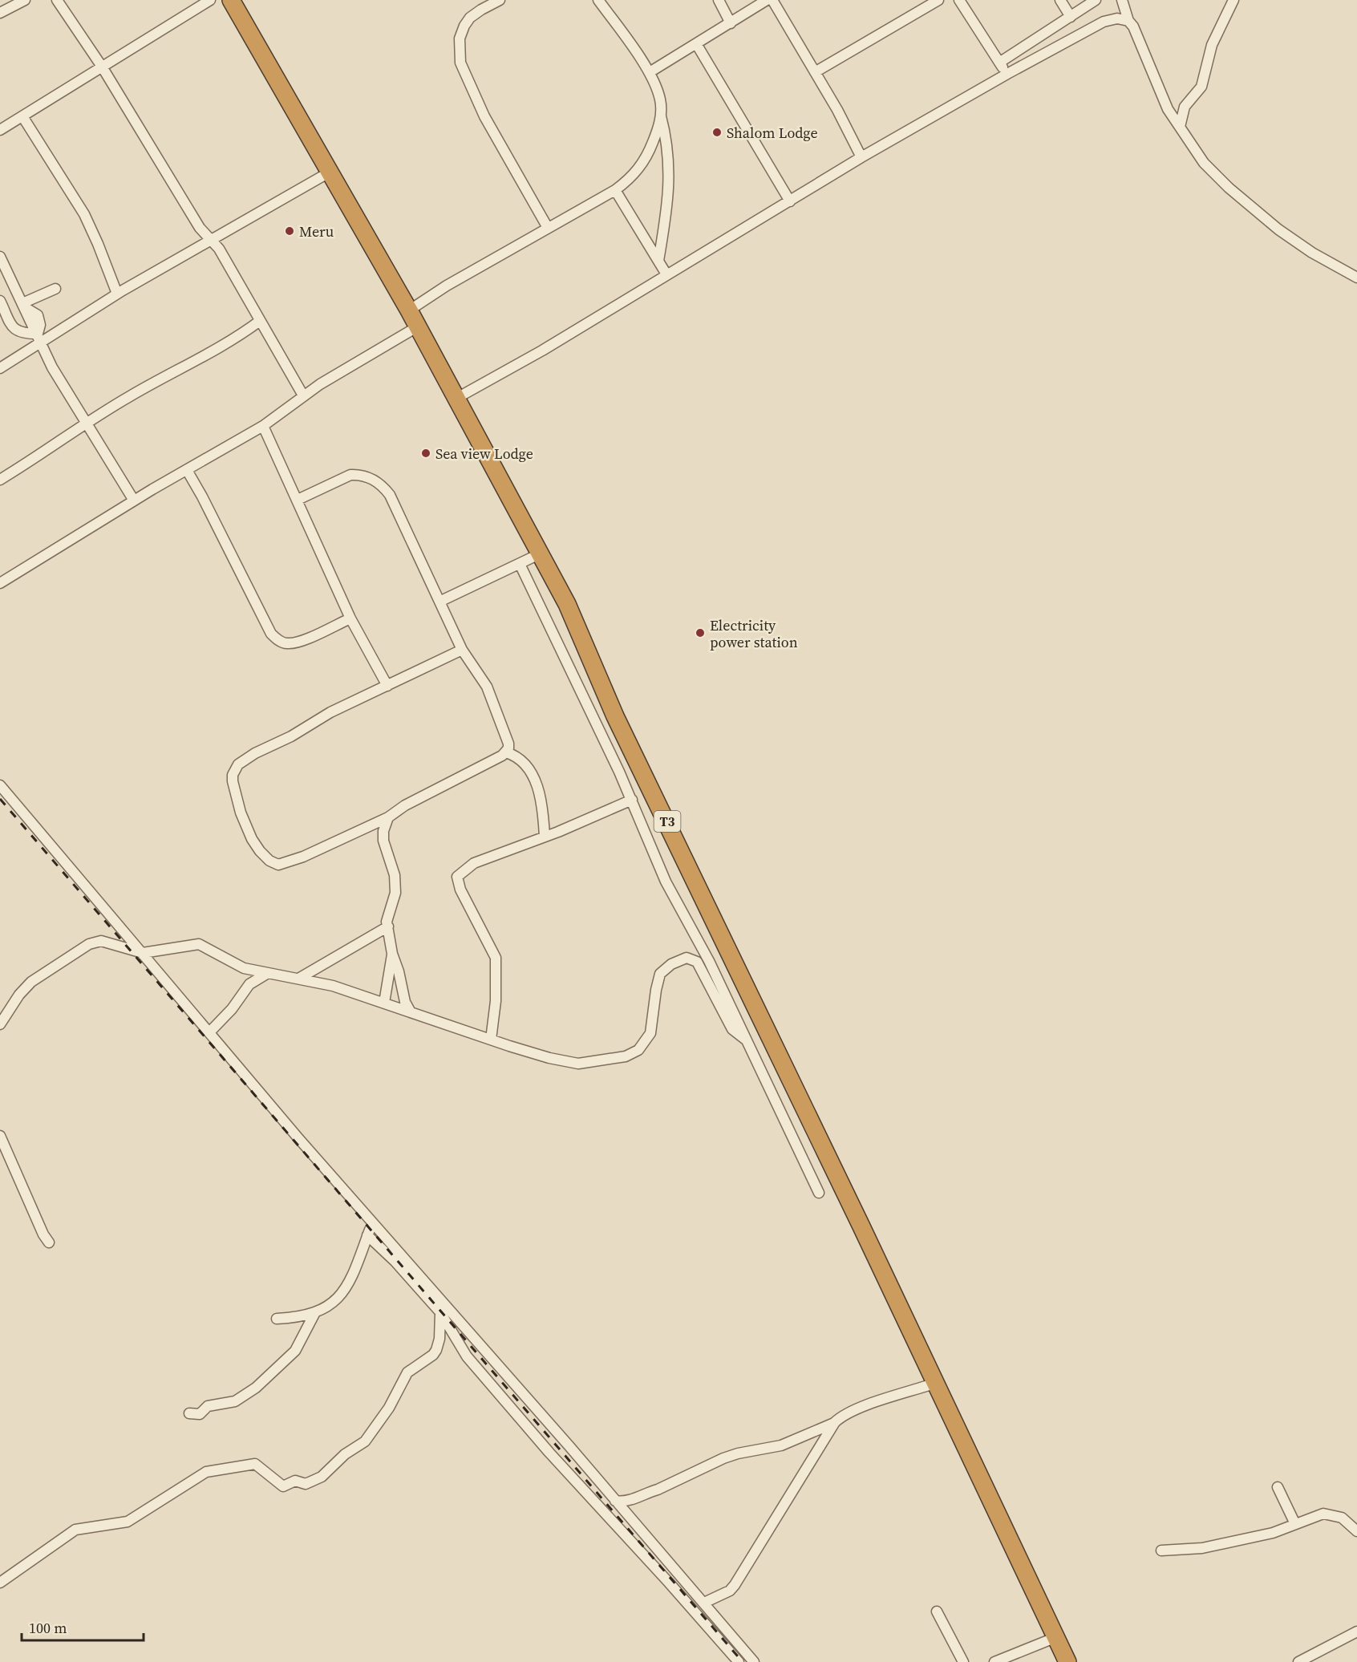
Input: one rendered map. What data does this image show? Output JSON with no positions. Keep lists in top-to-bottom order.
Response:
{
  "streets": {
    "highway": ["T3"]
  },
  "places": [
    "Shalom Lodge",
    "Meru",
    "Sea view Lodge",
    "Electricity power station"
  ],
  "scale_bar": "100 m"
}
